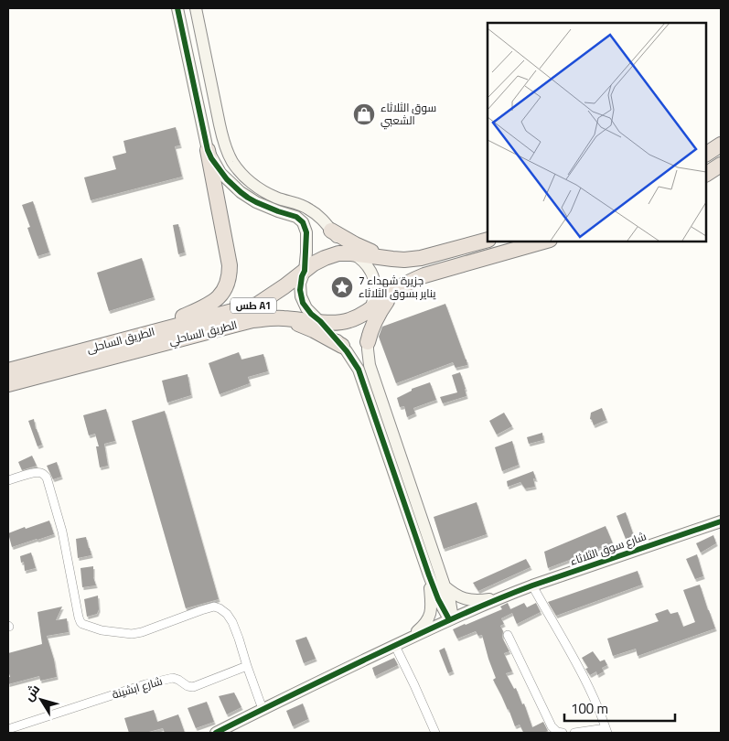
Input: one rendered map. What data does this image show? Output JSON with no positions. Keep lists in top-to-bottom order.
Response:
{
  "streets": {
    "highway": ["طس A1", "الطريق الساحلي", "الطريق الساحلى"],
    "street": ["شارع سوق الثلاثاء", "شارع ابشينة"]
  },
  "crossings": [
    ["الطريق الساحلي", "الطريق الساحلى"]
  ],
  "places": {
    "shop": ["سوق الثلاثاء الشعبي"],
    "place": ["جزيرة شهداء 7 يناير بسوق الثلاثاء"]
  },
  "scale_bar": "100 m",
  "north": "top left"
}
